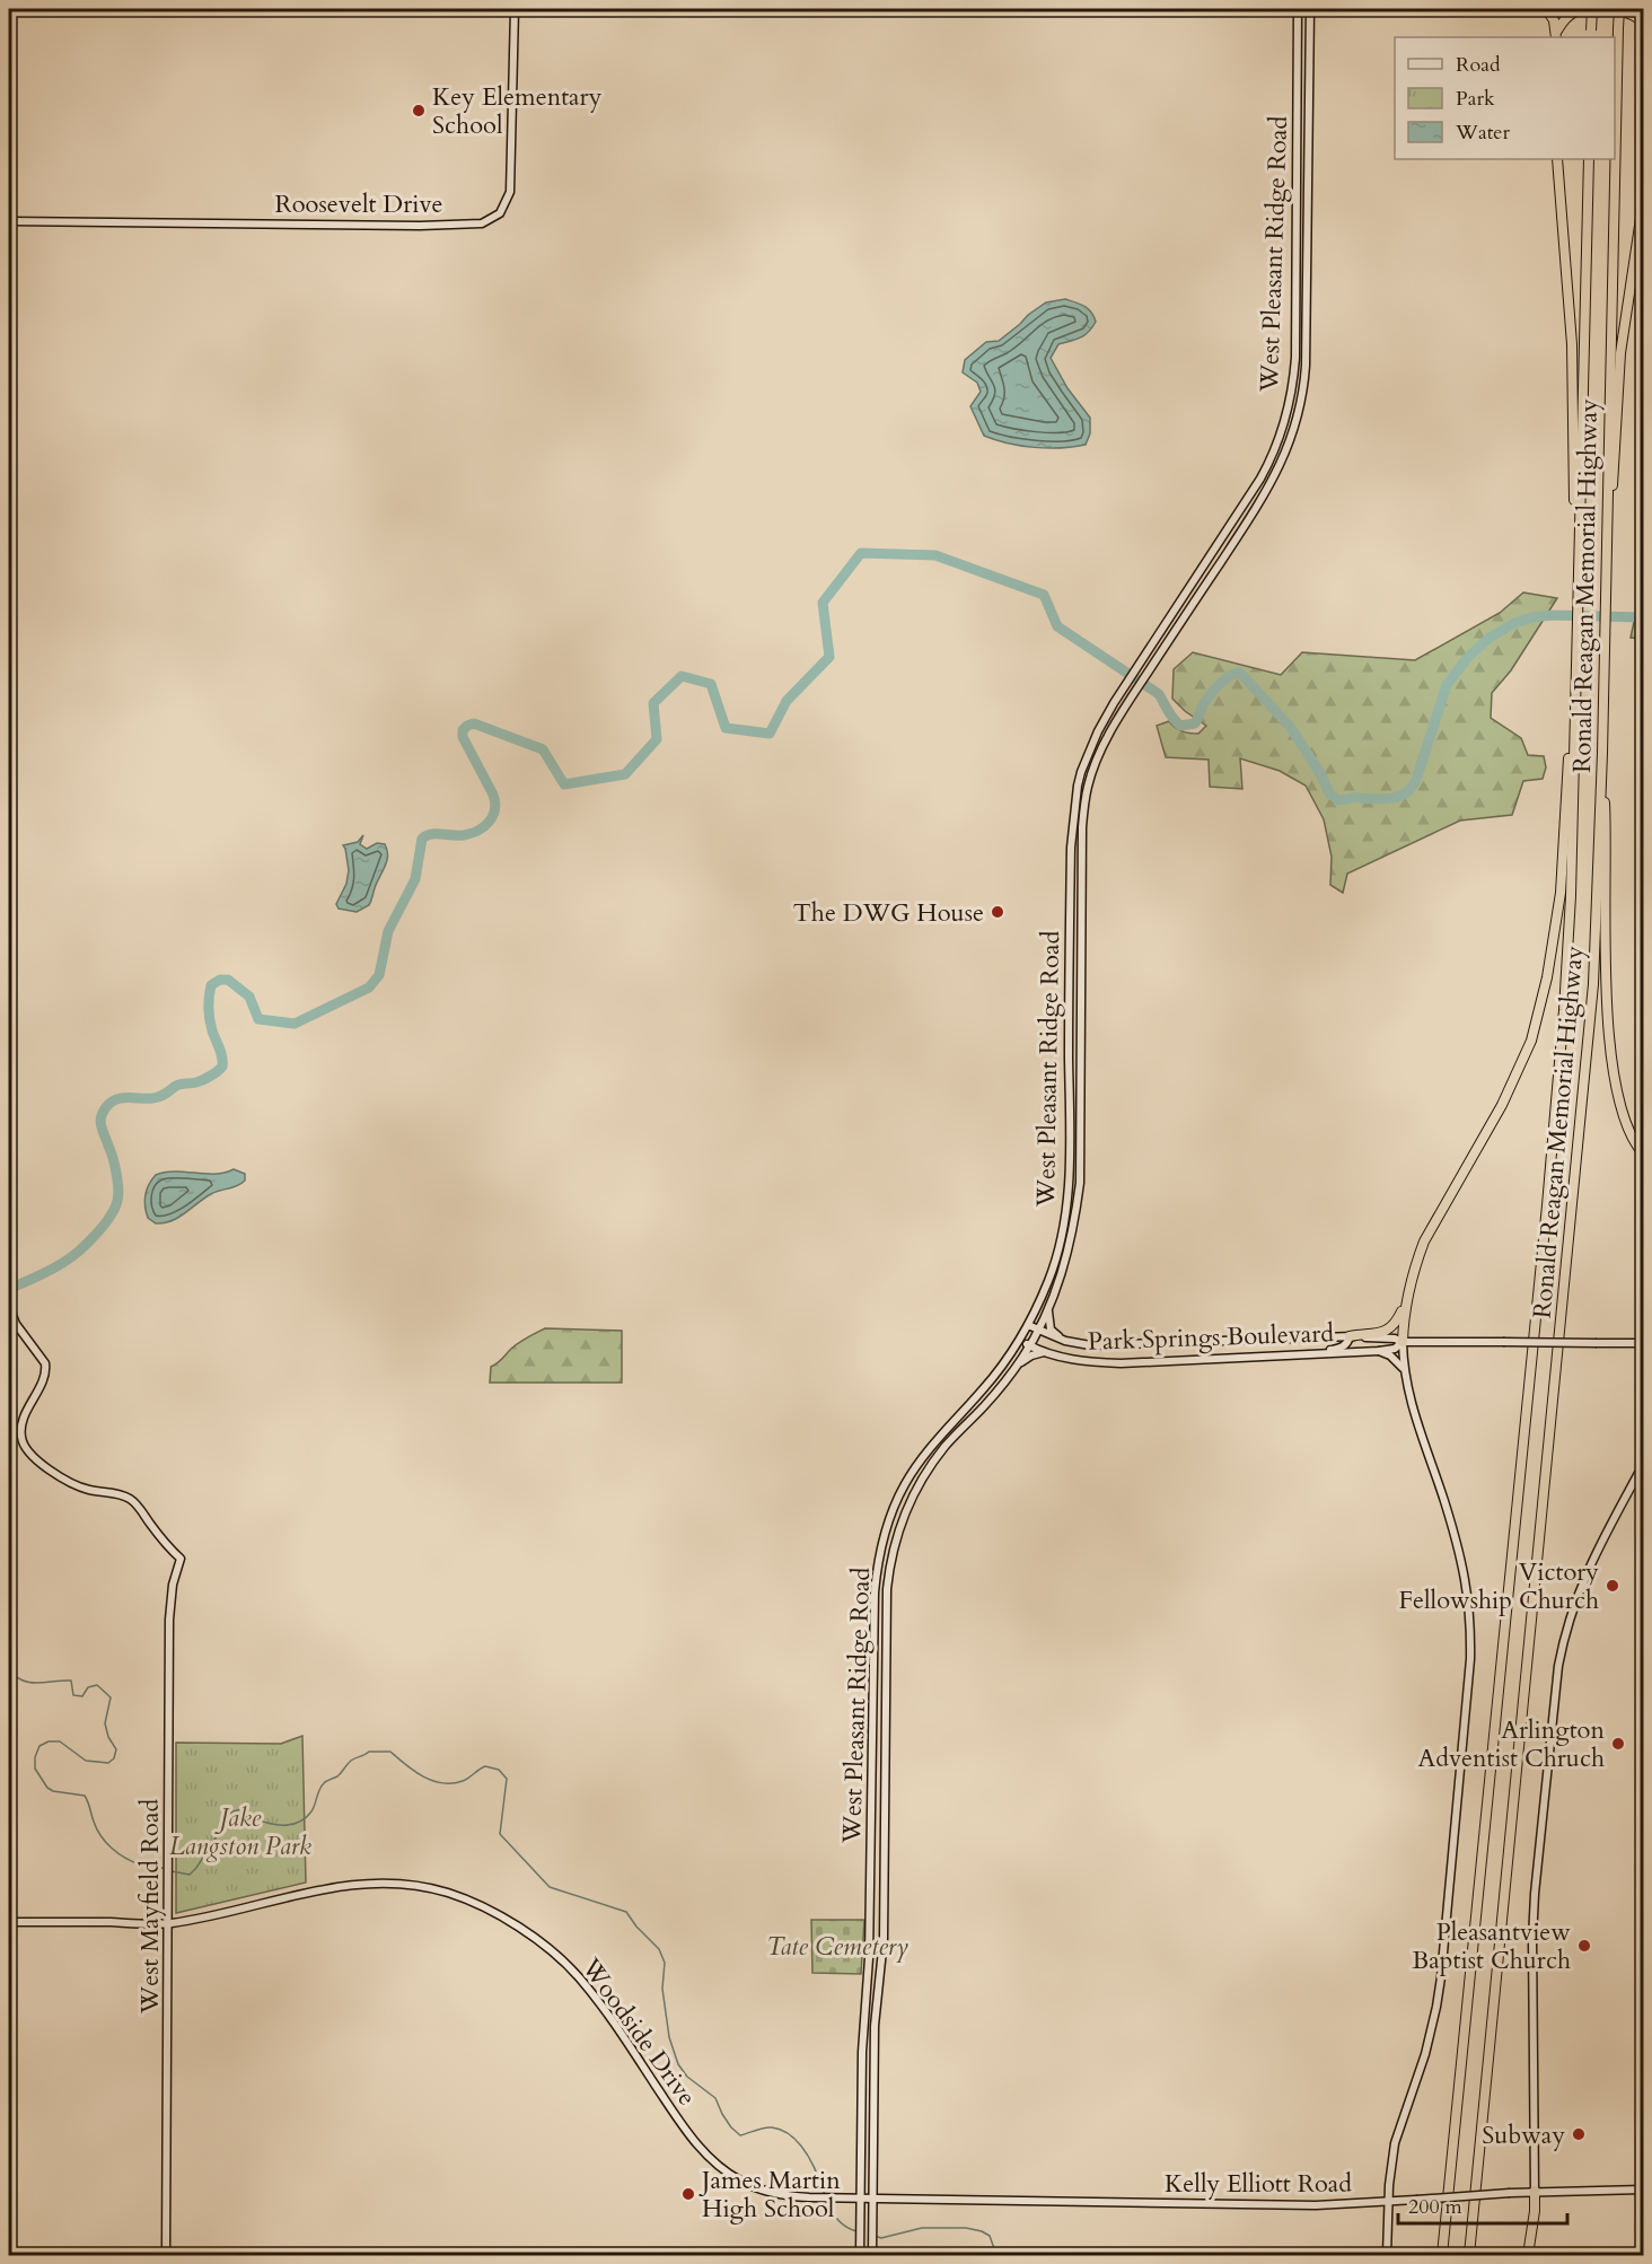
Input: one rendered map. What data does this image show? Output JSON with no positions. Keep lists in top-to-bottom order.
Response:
{
  "streets": {
    "highway": ["Ronald Reagan Memorial Highway"],
    "main road": [
      "Roosevelt Drive",
      "West Pleasant Ridge Road",
      "Park Springs Boulevard",
      "West Mayfield Road",
      "Woodside Drive",
      "Kelly Elliott Road"
    ]
  },
  "crossings": [
    ["West Pleasant Ridge Road", "Park Springs Boulevard"],
    ["West Pleasant Ridge Road", "Woodside Drive"],
    ["West Pleasant Ridge Road", "Kelly Elliott Road"],
    ["West Mayfield Road", "Woodside Drive"],
    ["Woodside Drive", "Kelly Elliott Road"]
  ],
  "parks": ["Jake Langston Park", "Tate Cemetery"],
  "places": [
    "Key Elementary School",
    "The DWG House",
    "Victory Fellowship Church",
    "Arlington Adventist Chruch",
    "Pleasantview Baptist Church",
    "Subway",
    "James Martin High School"
  ],
  "legend": ["Road", "Park", "Water"],
  "scale_bar": "200 m"
}
